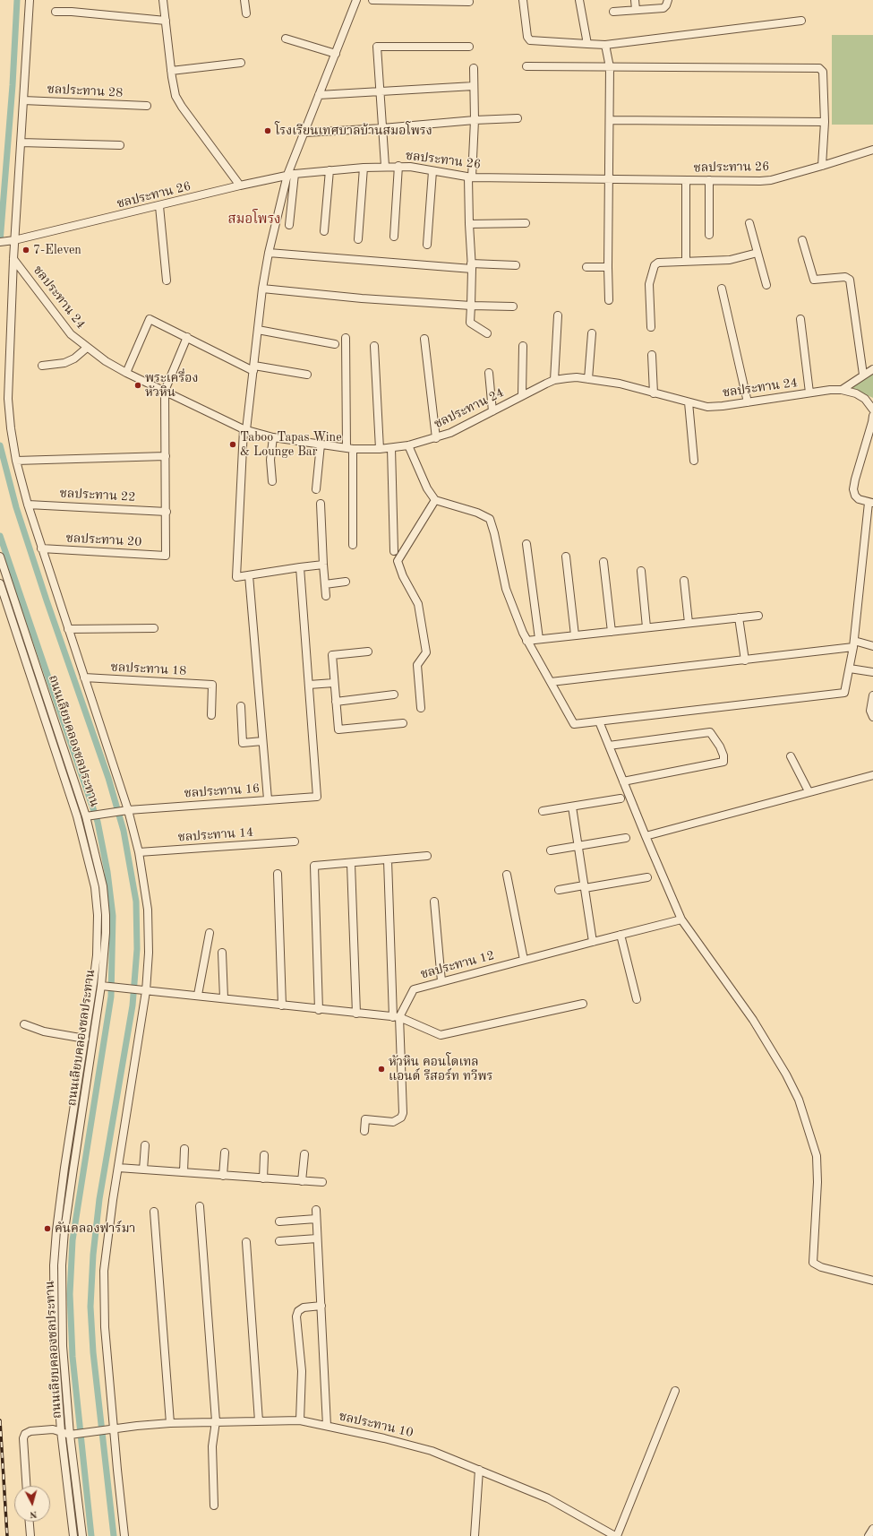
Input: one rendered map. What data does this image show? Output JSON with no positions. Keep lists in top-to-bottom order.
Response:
{
  "streets": {
    "street": [
      "ชลประทาน 28",
      "ชลประทาน 26",
      "ชลประทาน 24",
      "ชลประทาน 22",
      "ชลประทาน 20",
      "ชลประทาน 18",
      "ถนนเลียบคลองชลประทาน",
      "ชลประทาน 16",
      "ชลประทาน 14",
      "ชลประทาน 12",
      "ชลประทาน 10"
    ]
  },
  "crossings": [
    ["ชลประทาน 22", "ชลประทาน 20"],
    ["ถนนเลียบคลองชลประทาน", "ชลประทาน 16"],
    ["ถนนเลียบคลองชลประทาน", "ชลประทาน 10"]
  ],
  "districts": ["สมอโพรง"],
  "places": [
    "โรงเรียนเทศบาลบ้านสมอโพรง",
    "7-Eleven",
    "พระเครื่อง หัวหิน",
    "Taboo Tapas Wine & Lounge Bar",
    "หัวหิน คอนโดเทล แอนด์ รีสอร์ท ทวีพร",
    "คันคลองฟาร์มา"
  ],
  "north": "bottom"
}
